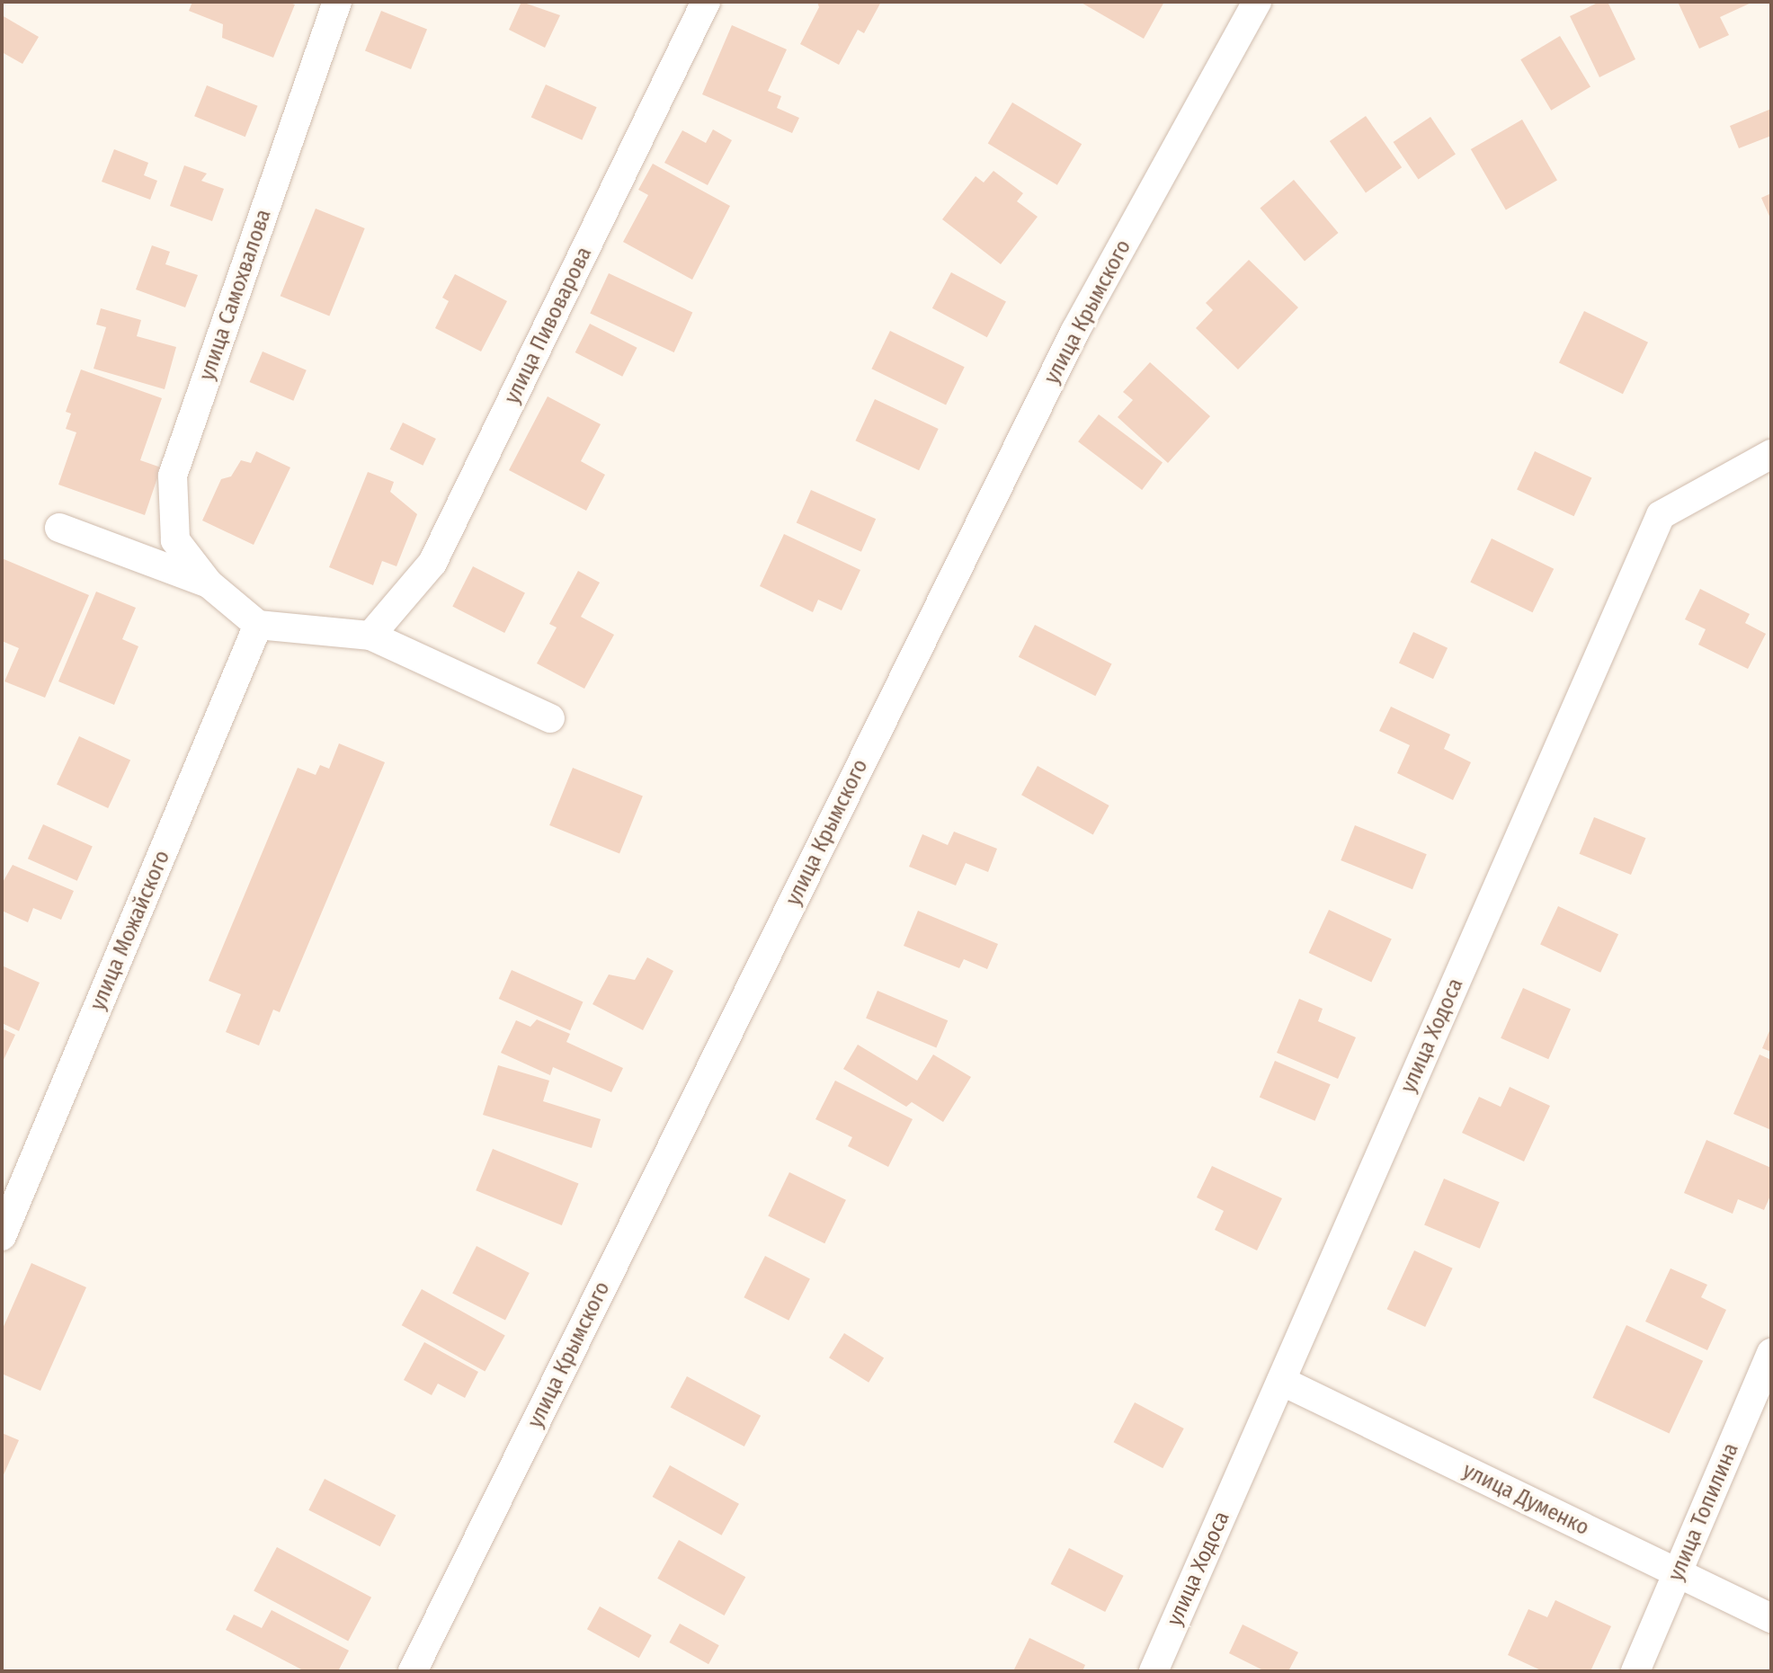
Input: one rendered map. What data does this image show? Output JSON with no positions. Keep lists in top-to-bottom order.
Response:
{
  "streets": {
    "street": [
      "улица Самохвалова",
      "улица Крымского",
      "улица Пивоварова",
      "улица Можайского",
      "улица Ходоса",
      "улица Думенко",
      "улица Топилина"
    ]
  },
  "crossings": [
    ["улица Ходоса", "улица Думенко"],
    ["улица Думенко", "улица Топилина"]
  ]
}
